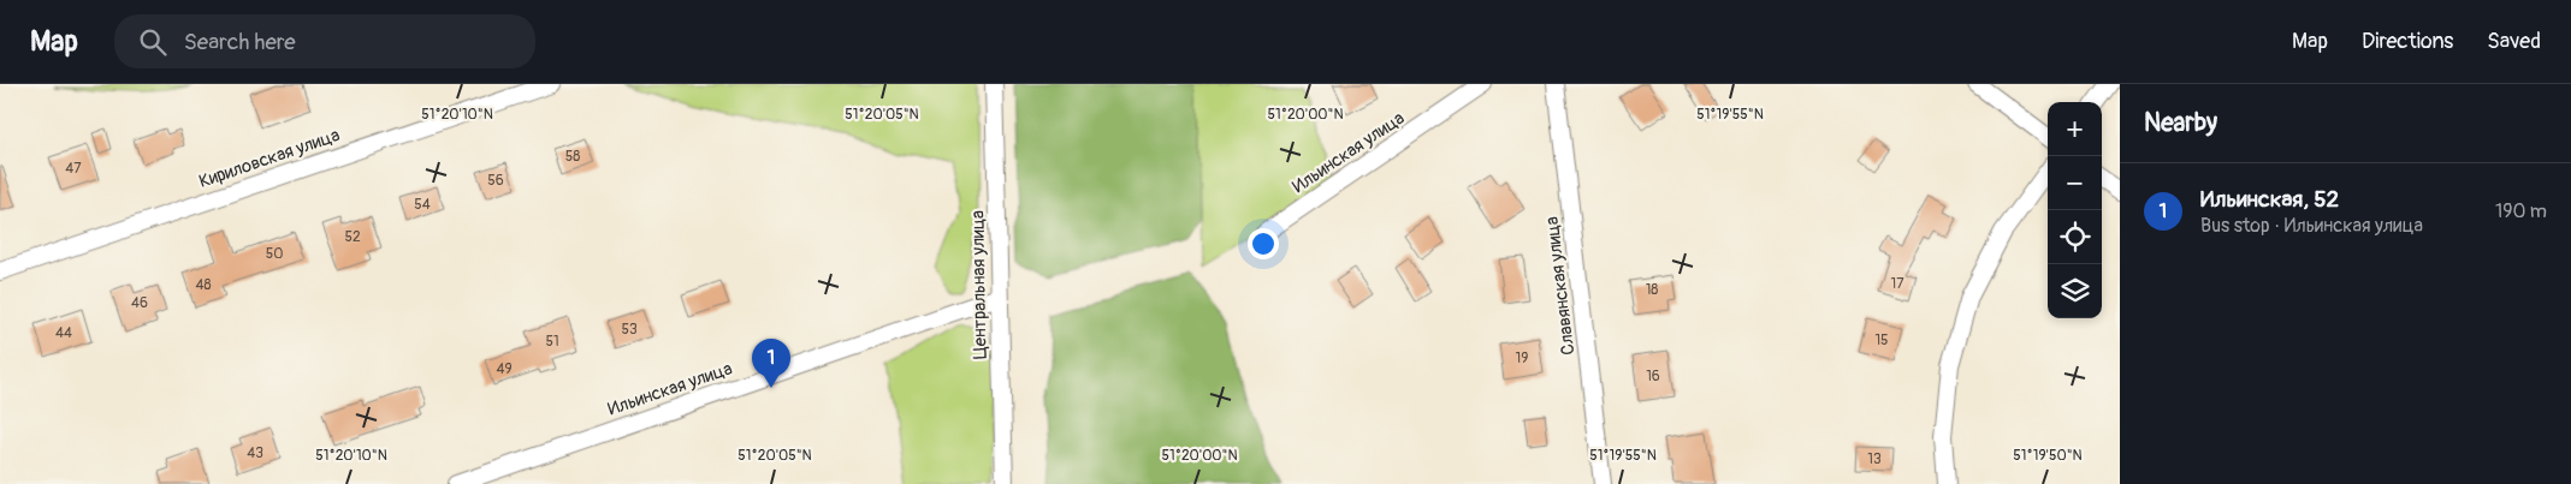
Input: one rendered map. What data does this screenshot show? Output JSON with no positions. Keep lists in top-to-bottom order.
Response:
{
  "streets": {
    "street": [
      "Ильинская улица",
      "Кириловская улица",
      "Центральная улица",
      "Славянская улица"
    ]
  },
  "crossings": [
    ["Ильинская улица", "Центральная улица"]
  ],
  "house_numbers": [
    "58",
    "47",
    "56",
    "54",
    "52",
    "50",
    "17",
    "48",
    "18",
    "46",
    "53",
    "44",
    "15",
    "51",
    "19",
    "49",
    "16",
    "43",
    "13"
  ],
  "page": {
    "header": "Map",
    "search": "Search here",
    "nav": ["Map", "Directions", "Saved"],
    "heading": "Nearby",
    "map_buttons": ["+", "−"],
    "list": [
      {
        "mark": "1",
        "name": "Ильинская, 52",
        "note": "Bus stop · Ильинская улица",
        "value": "190 m"
      }
    ],
    "pins": "1"
  },
  "coordinates": [
    "51°20'10\"N",
    "51°20'05\"N",
    "51°20'00\"N",
    "51°19'55\"N",
    "51°19'50\"N"
  ]
}
